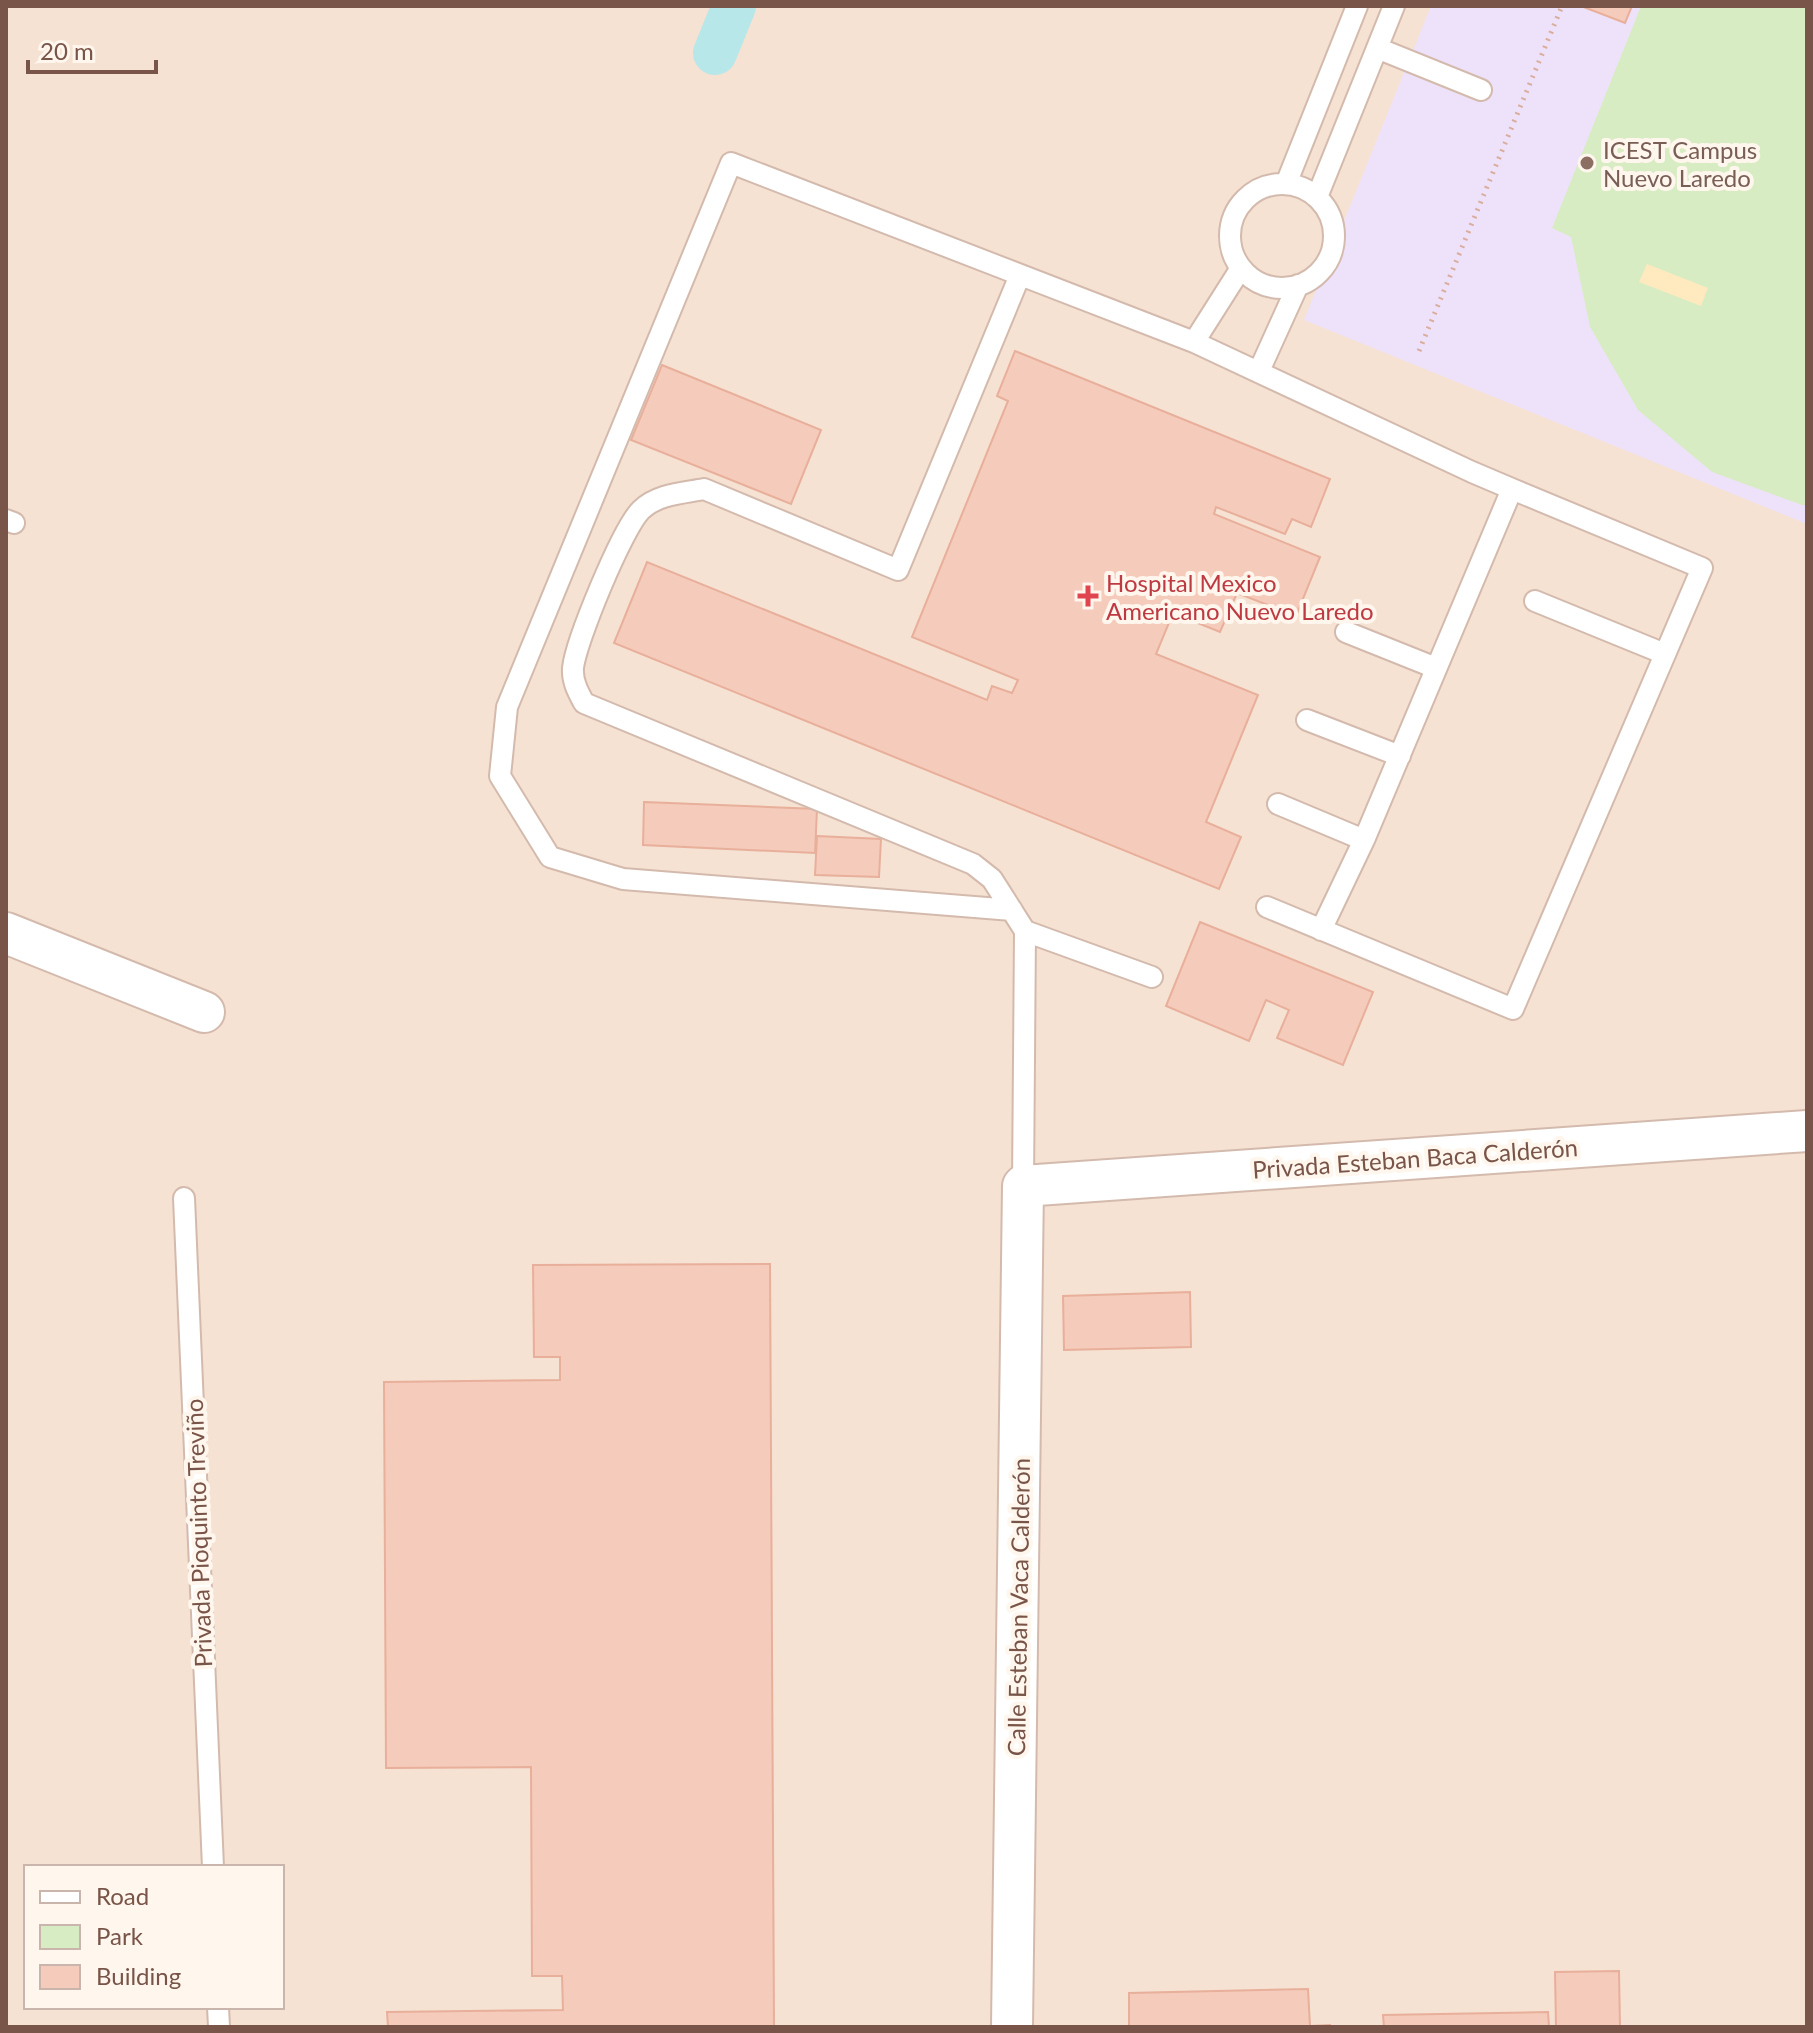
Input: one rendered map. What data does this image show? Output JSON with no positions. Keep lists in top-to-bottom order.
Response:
{
  "streets": {
    "street": ["Privada Esteban Baca Calderón", "Calle Esteban Vaca Calderón"],
    "lane": ["Privada Pioquinto Treviño"]
  },
  "crossings": [
    ["Privada Esteban Baca Calderón", "Calle Esteban Vaca Calderón"]
  ],
  "places": {
    "other": ["ICEST Campus Nuevo Laredo"],
    "health": ["Hospital Mexico Americano Nuevo Laredo"]
  },
  "legend": ["Road", "Park", "Building"],
  "scale_bar": "20 m"
}
